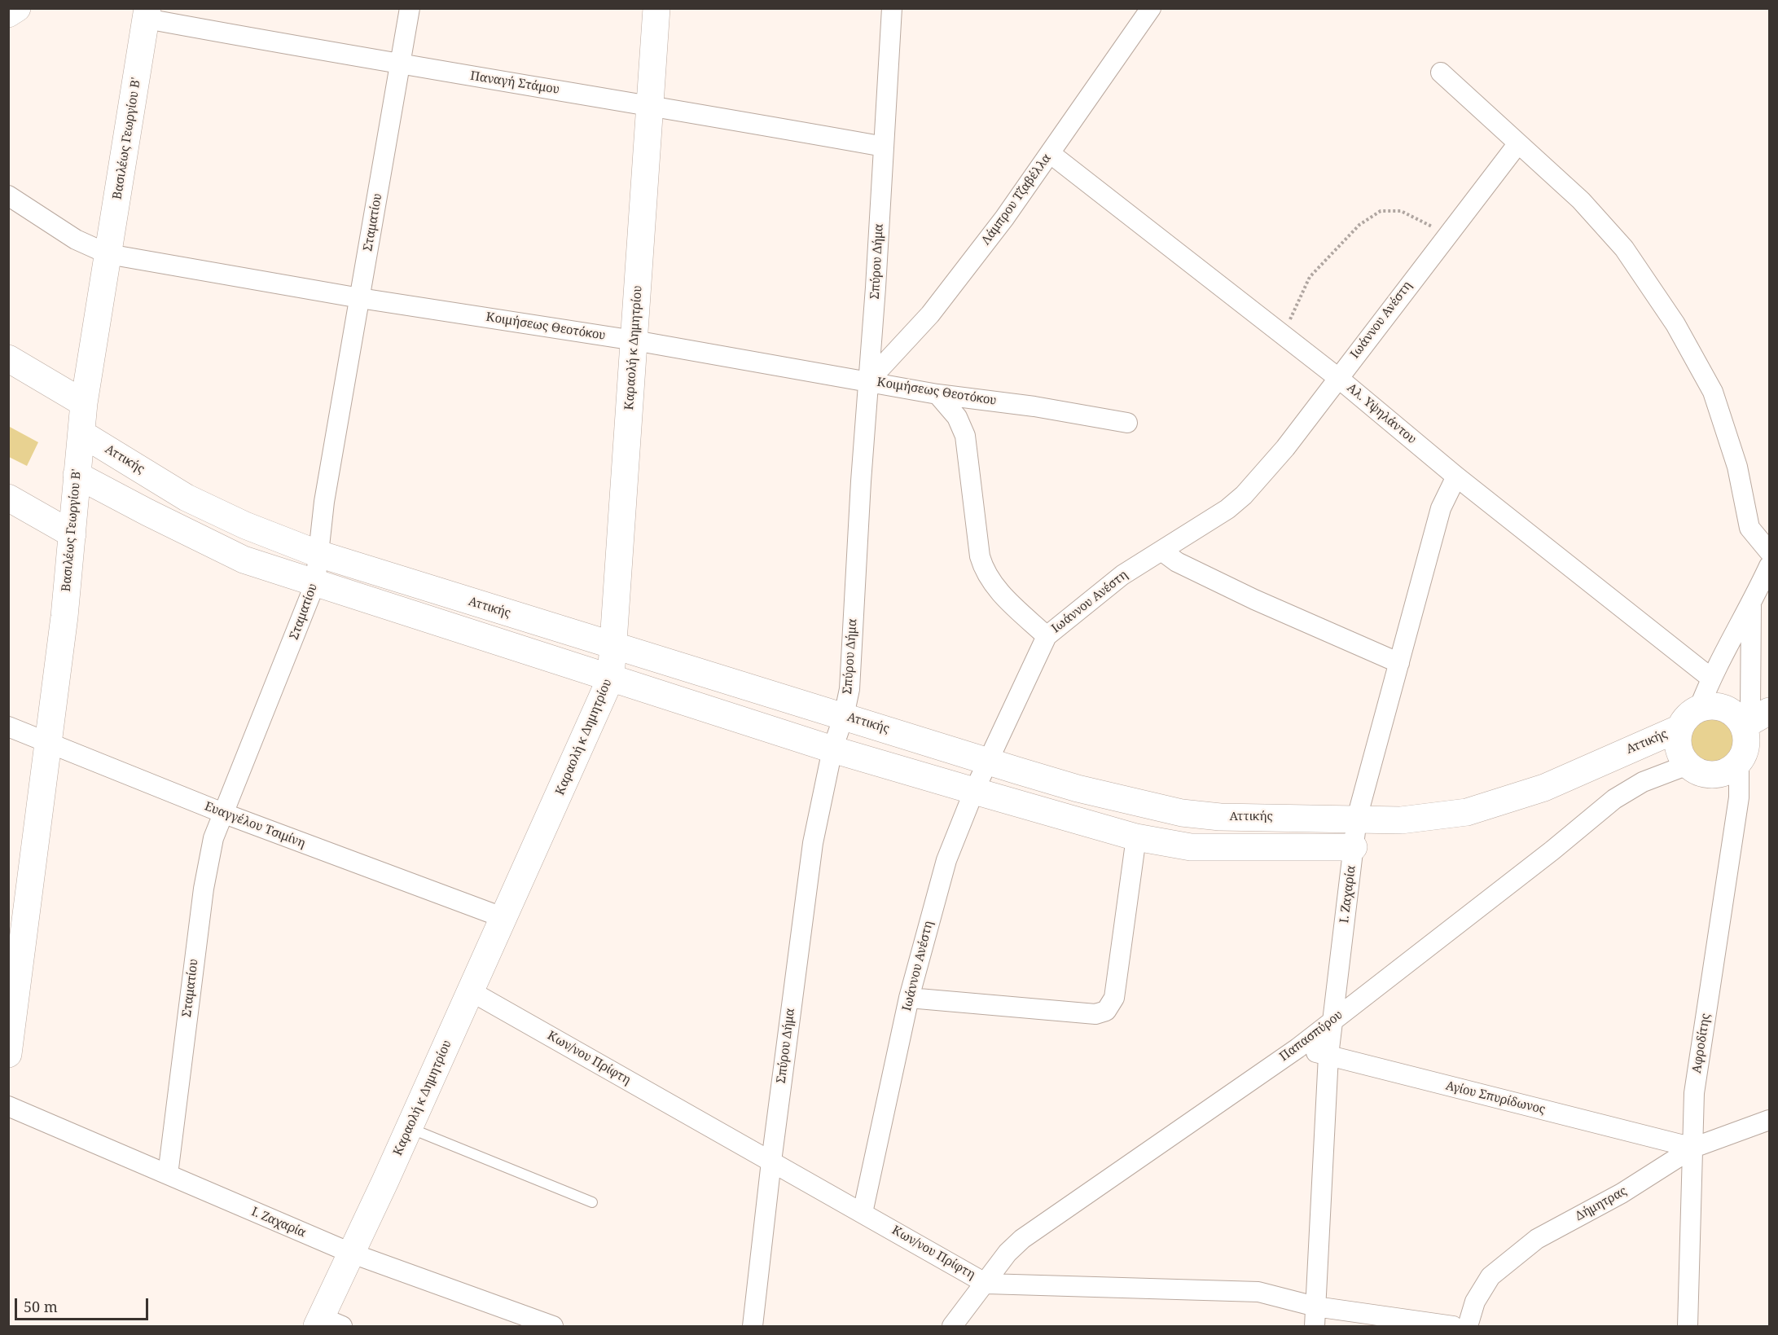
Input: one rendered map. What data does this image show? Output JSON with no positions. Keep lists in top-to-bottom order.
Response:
{
  "streets": {
    "street": [
      "Παναγή Στάμου",
      "Βασιλέως Γεωργίου Β'",
      "Λάμπρου Τζαβέλλα",
      "Σταματίου",
      "Σπύρου Δήμα",
      "Ιωάννου Ανέστη",
      "Κοιμήσεως Θεοτόκου",
      "Καραολή κ Δημητρίου",
      "Αλ. Υψηλάντου",
      "Αττικής",
      "Ευαγγέλου Τσιμίνη",
      "Ι. Ζαχαρία",
      "Παπασπύρου",
      "Αφροδίτης",
      "Κων/νου Πρίφτη",
      "Αγίου Σπυρίδωνος",
      "Δήμητρας"
    ]
  },
  "crossings": [
    ["Παναγή Στάμου", "Βασιλέως Γεωργίου Β'"],
    ["Παναγή Στάμου", "Σταματίου"],
    ["Παναγή Στάμου", "Σπύρου Δήμα"],
    ["Παναγή Στάμου", "Καραολή κ Δημητρίου"],
    ["Βασιλέως Γεωργίου Β'", "Κοιμήσεως Θεοτόκου"],
    ["Βασιλέως Γεωργίου Β'", "Αττικής"],
    ["Βασιλέως Γεωργίου Β'", "Ευαγγέλου Τσιμίνη"],
    ["Λάμπρου Τζαβέλλα", "Σπύρου Δήμα"],
    ["Λάμπρου Τζαβέλλα", "Κοιμήσεως Θεοτόκου"],
    ["Λάμπρου Τζαβέλλα", "Αλ. Υψηλάντου"],
    ["Σταματίου", "Κοιμήσεως Θεοτόκου"],
    ["Σταματίου", "Αττικής"],
    ["Σταματίου", "Ευαγγέλου Τσιμίνη"],
    ["Σταματίου", "Ι. Ζαχαρία"],
    ["Σπύρου Δήμα", "Κοιμήσεως Θεοτόκου"],
    ["Σπύρου Δήμα", "Αττικής"],
    ["Σπύρου Δήμα", "Κων/νου Πρίφτη"],
    ["Ιωάννου Ανέστη", "Αλ. Υψηλάντου"],
    ["Ιωάννου Ανέστη", "Αττικής"],
    ["Ιωάννου Ανέστη", "Κων/νου Πρίφτη"],
    ["Κοιμήσεως Θεοτόκου", "Καραολή κ Δημητρίου"],
    ["Καραολή κ Δημητρίου", "Αττικής"],
    ["Καραολή κ Δημητρίου", "Ευαγγέλου Τσιμίνη"],
    ["Καραολή κ Δημητρίου", "Ι. Ζαχαρία"],
    ["Καραολή κ Δημητρίου", "Κων/νου Πρίφτη"],
    ["Αλ. Υψηλάντου", "Ι. Ζαχαρία"],
    ["Αττικής", "Ι. Ζαχαρία"],
    ["Αττικής", "Παπασπύρου"],
    ["Αττικής", "Αφροδίτης"],
    ["Ι. Ζαχαρία", "Παπασπύρου"],
    ["Ι. Ζαχαρία", "Κων/νου Πρίφτη"],
    ["Ι. Ζαχαρία", "Αγίου Σπυρίδωνος"],
    ["Παπασπύρου", "Αφροδίτης"],
    ["Παπασπύρου", "Κων/νου Πρίφτη"],
    ["Παπασπύρου", "Αγίου Σπυρίδωνος"],
    ["Αφροδίτης", "Αγίου Σπυρίδωνος"],
    ["Αφροδίτης", "Δήμητρας"],
    ["Αγίου Σπυρίδωνος", "Δήμητρας"]
  ],
  "scale_bar": "50 m"
}
